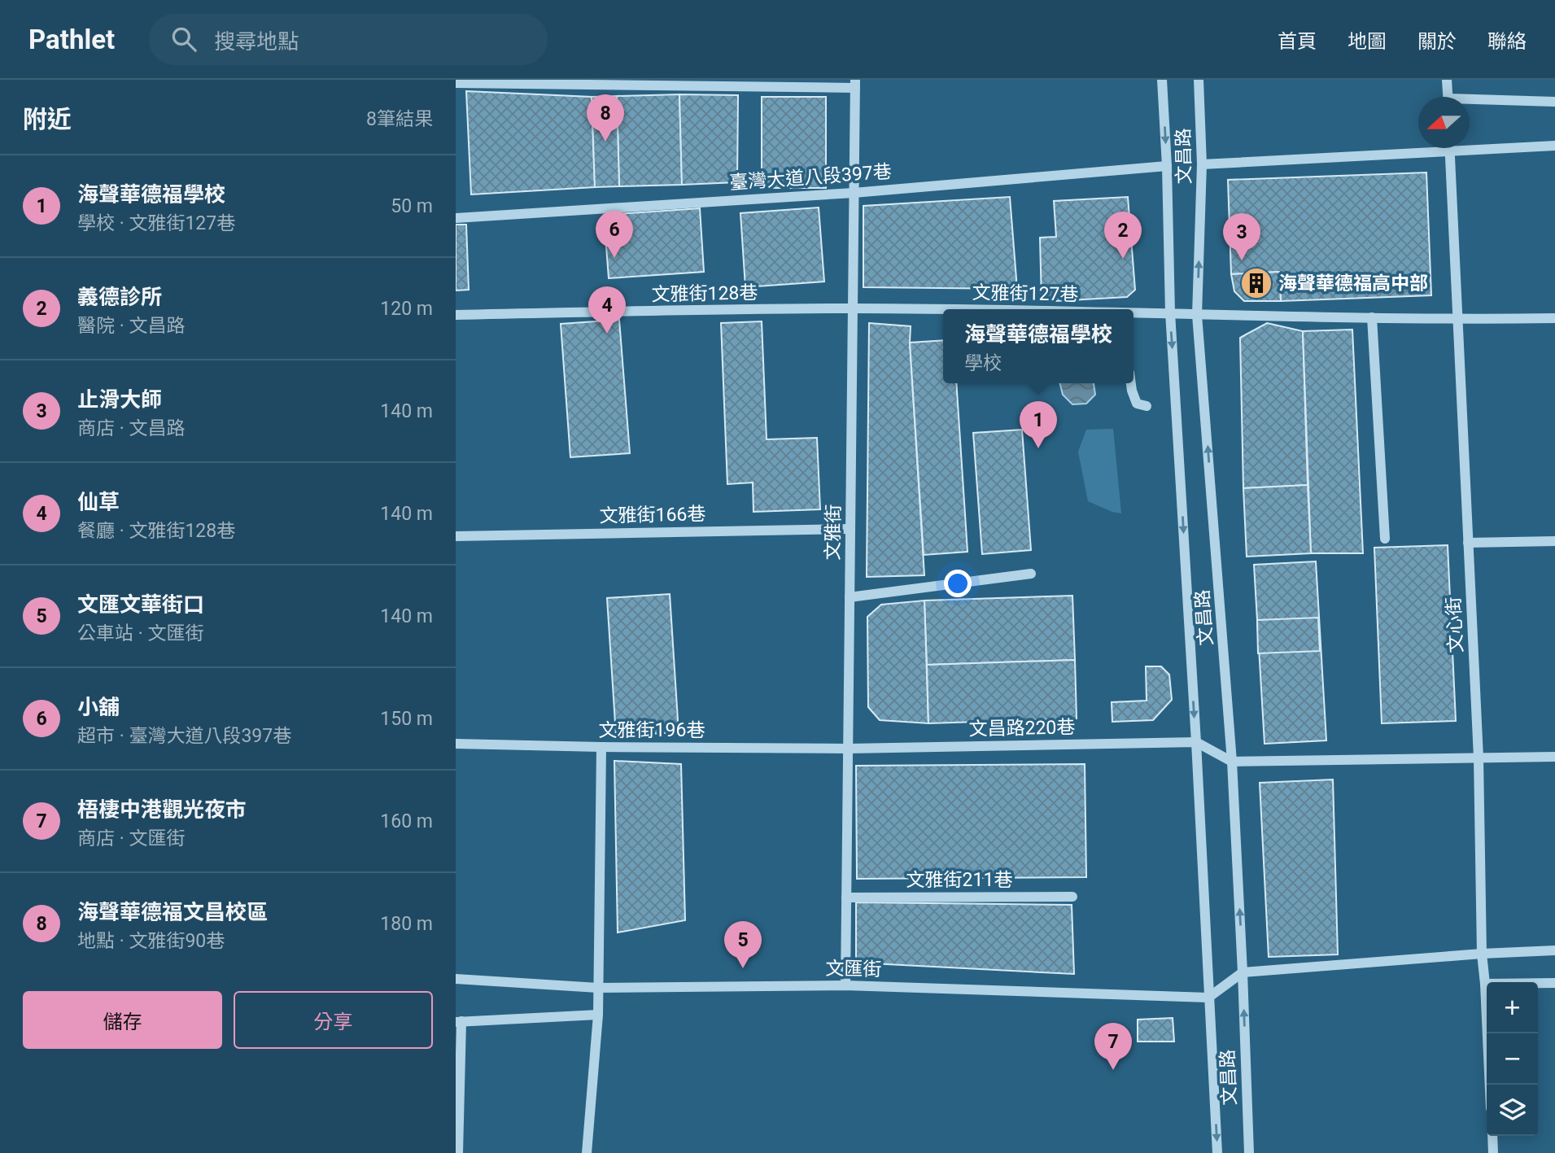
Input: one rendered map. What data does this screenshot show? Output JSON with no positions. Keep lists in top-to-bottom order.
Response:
{
  "streets": {
    "street": [
      "文昌路",
      "臺灣大道八段397巷",
      "文雅街128巷",
      "文雅街127巷",
      "文雅街166巷",
      "文雅街",
      "文心街",
      "文昌路220巷",
      "文雅街196巷",
      "文雅街211巷",
      "文匯街"
    ]
  },
  "crossings": [
    ["文昌路", "臺灣大道八段397巷"],
    ["文昌路", "文雅街127巷"],
    ["文昌路", "文昌路220巷"],
    ["文昌路", "文匯街"],
    ["臺灣大道八段397巷", "文雅街"],
    ["文雅街128巷", "文雅街127巷"],
    ["文雅街128巷", "文雅街"],
    ["文雅街127巷", "文雅街"],
    ["文雅街127巷", "文心街"],
    ["文雅街166巷", "文雅街"],
    ["文雅街", "文昌路220巷"],
    ["文雅街", "文雅街196巷"],
    ["文雅街", "文雅街211巷"],
    ["文雅街", "文匯街"],
    ["文昌路220巷", "文雅街196巷"]
  ],
  "places": {
    "building": ["海聲華德福高中部"]
  },
  "north": "left",
  "page": {
    "header": "Pathlet",
    "search": "搜尋地點",
    "nav": [
      "首頁",
      "地圖",
      "關於",
      "聯絡"
    ],
    "heading": ["附近", "8筆結果"],
    "pins": [
      "8",
      "6",
      "2",
      "3",
      "4",
      "1",
      "5",
      "7"
    ],
    "list": [
      {
        "mark": "1",
        "name": "海聲華德福學校",
        "note": "學校 · 文雅街127巷",
        "value": "50 m"
      },
      {
        "mark": "2",
        "name": "義德診所",
        "note": "醫院 · 文昌路",
        "value": "120 m"
      },
      {
        "mark": "3",
        "name": "止滑大師",
        "note": "商店 · 文昌路",
        "value": "140 m"
      },
      {
        "mark": "4",
        "name": "仙草",
        "note": "餐廳 · 文雅街128巷",
        "value": "140 m"
      },
      {
        "mark": "5",
        "name": "文匯文華街口",
        "note": "公車站 · 文匯街",
        "value": "140 m"
      },
      {
        "mark": "6",
        "name": "小舖",
        "note": "超市 · 臺灣大道八段397巷",
        "value": "150 m"
      },
      {
        "mark": "7",
        "name": "梧棲中港觀光夜市",
        "note": "商店 · 文匯街",
        "value": "160 m"
      },
      {
        "mark": "8",
        "name": "海聲華德福文昌校區",
        "note": "地點 · 文雅街90巷",
        "value": "180 m"
      }
    ],
    "popup": ["海聲華德福學校", "學校"],
    "buttons": ["儲存", "分享"],
    "map_buttons": ["+", "−"]
  }
}
